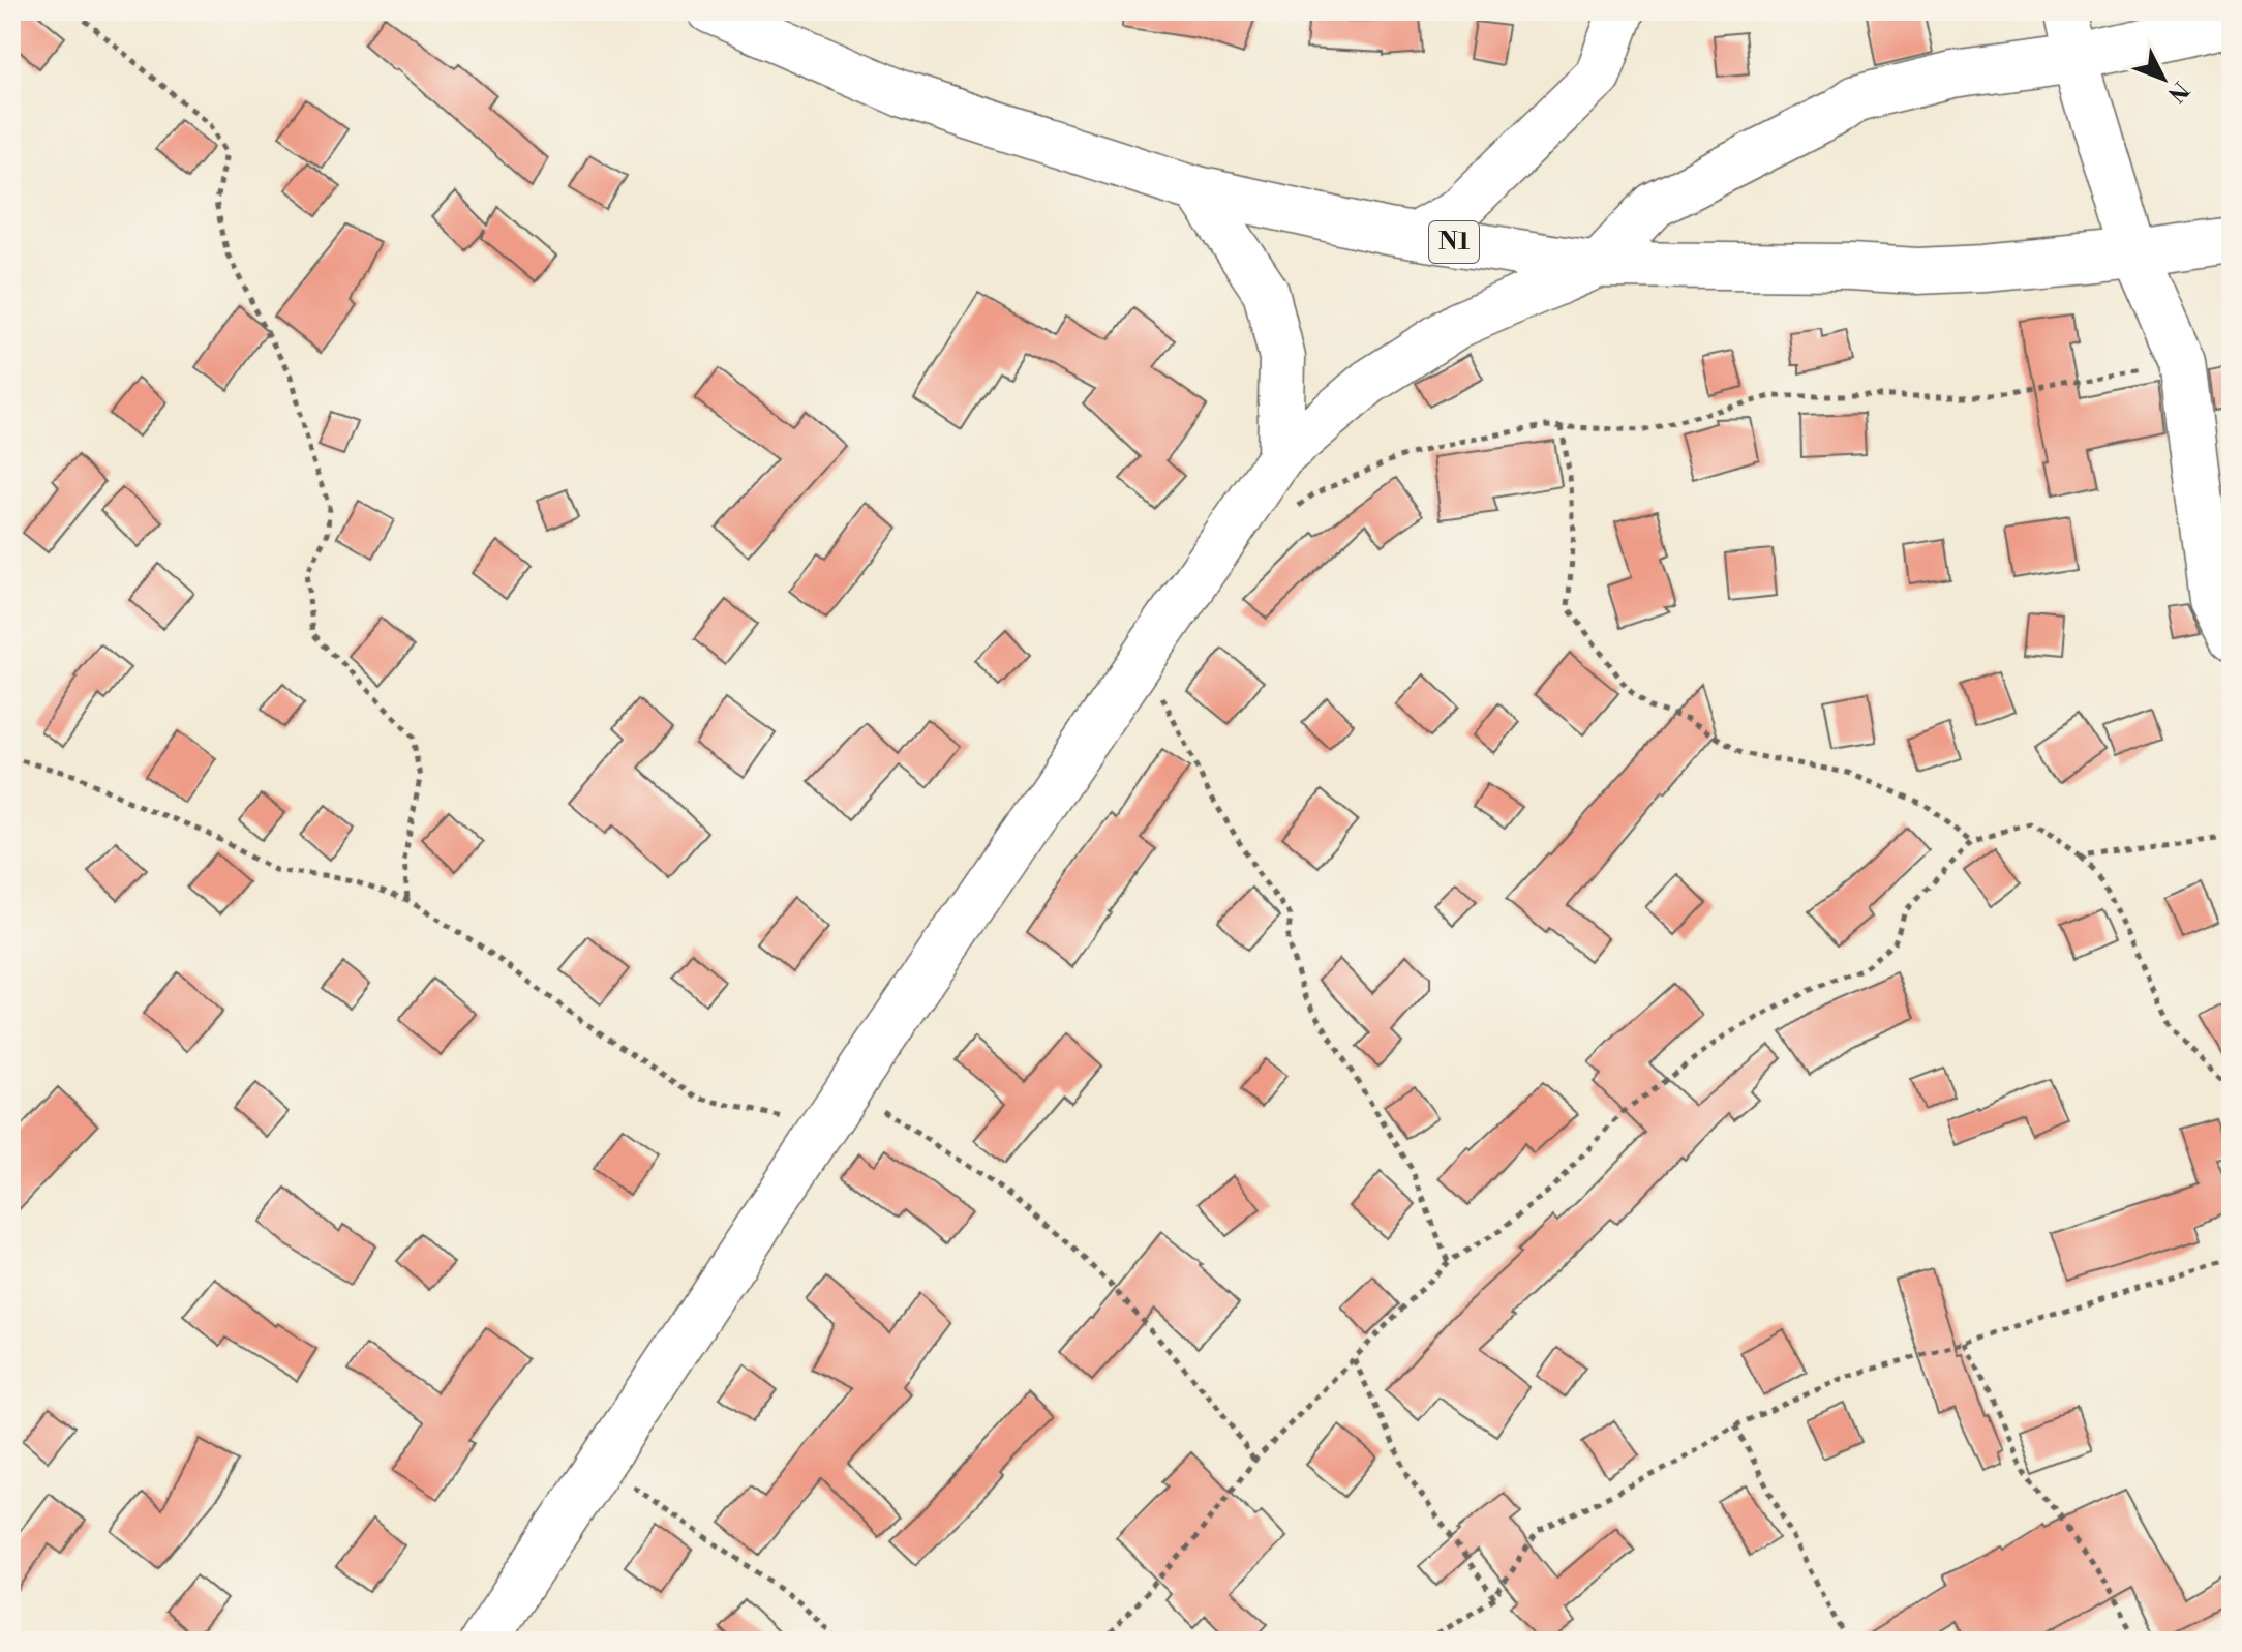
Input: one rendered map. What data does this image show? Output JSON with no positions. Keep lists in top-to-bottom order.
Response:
{
  "streets": {
    "main road": ["N1"]
  },
  "north": "bottom right"
}
